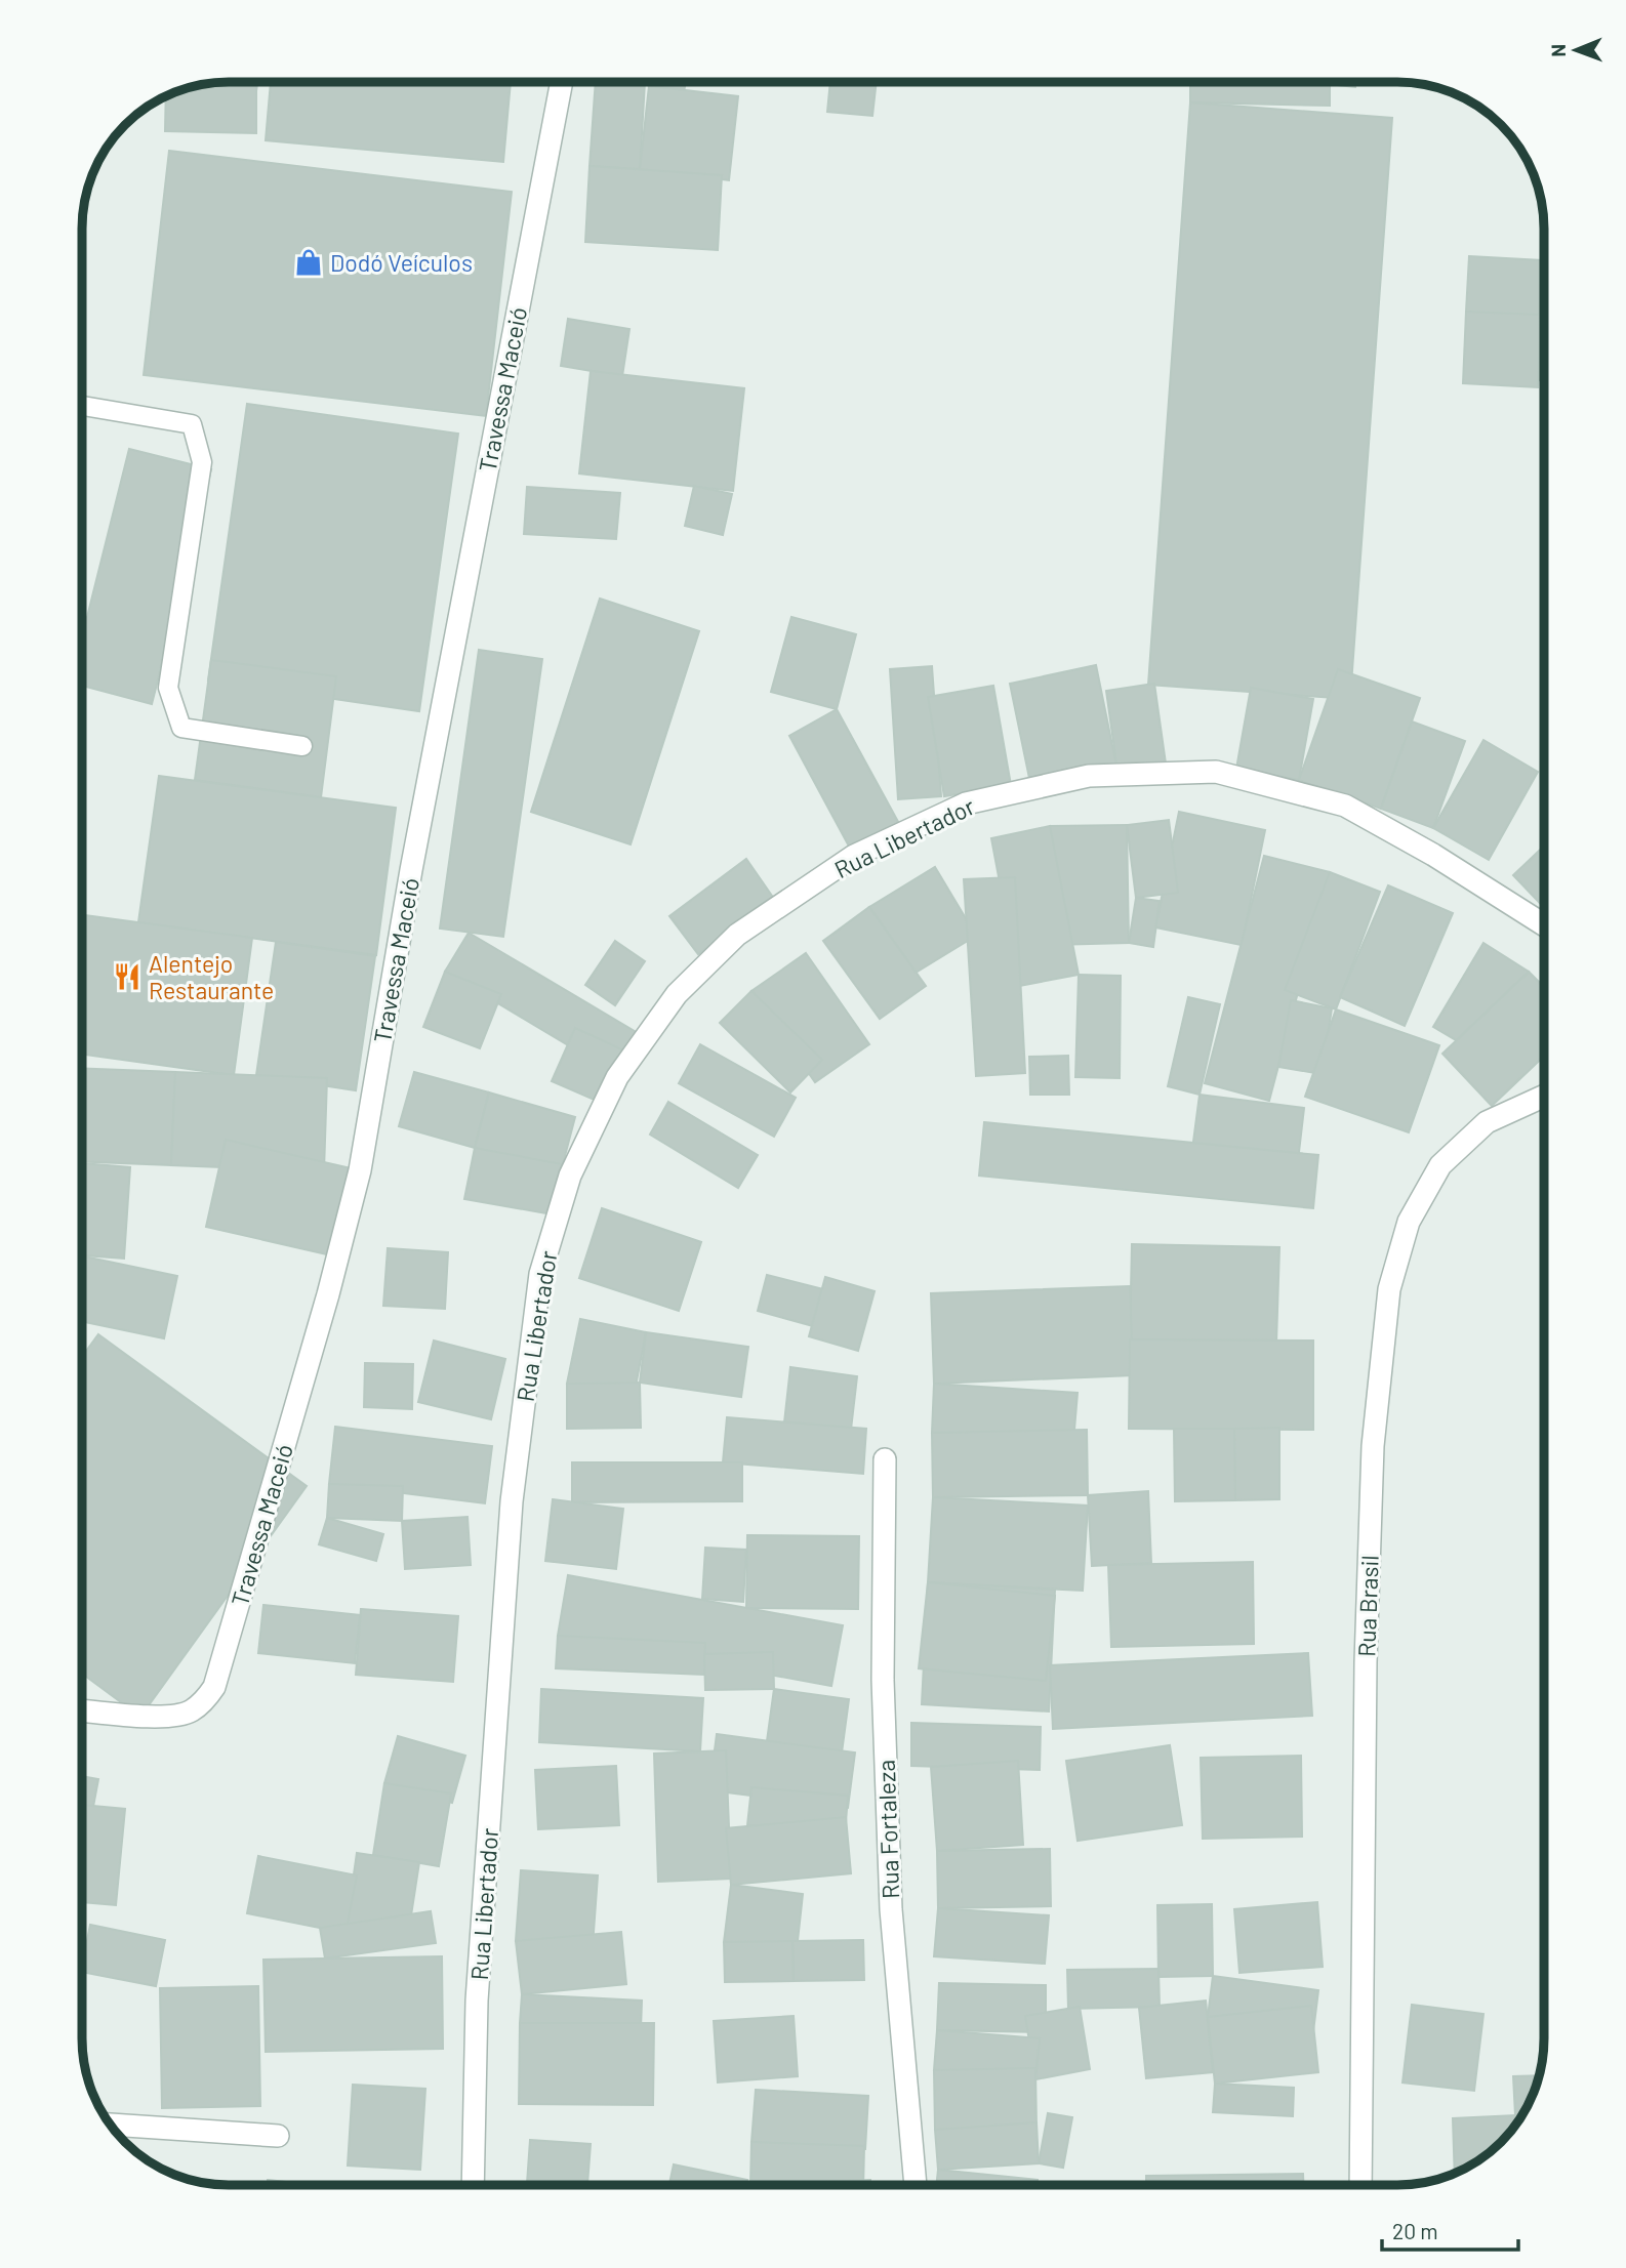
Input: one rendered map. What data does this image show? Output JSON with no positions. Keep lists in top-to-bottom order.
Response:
{
  "streets": {
    "street": [
      "Travessa Maceió",
      "Rua Libertador",
      "Rua Brasil",
      "Rua Fortaleza"
    ]
  },
  "places": {
    "shop": ["Dodó Veículos"],
    "restaurant": ["Alentejo Restaurante"]
  },
  "scale_bar": "20 m",
  "north": "left"
}
